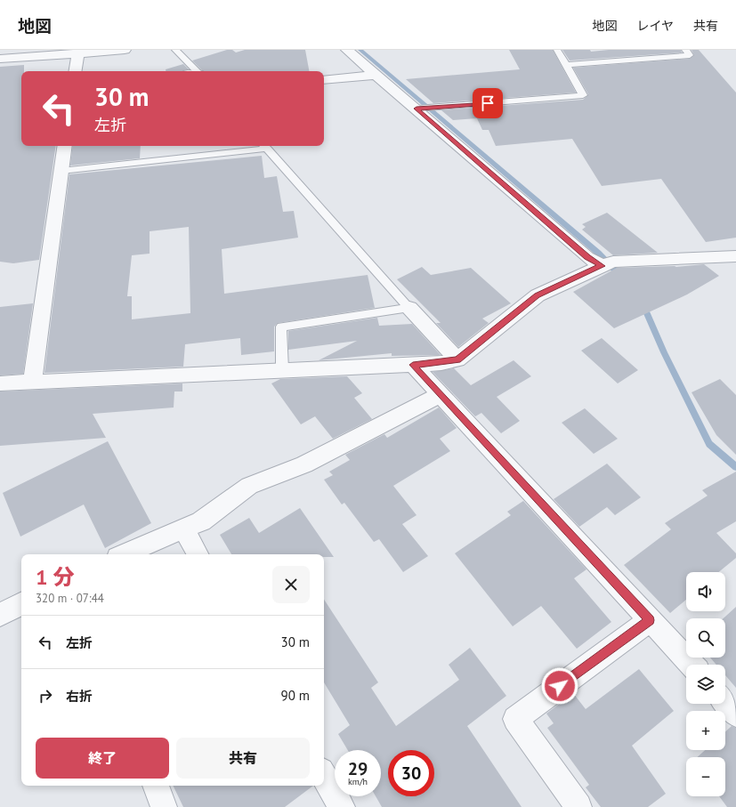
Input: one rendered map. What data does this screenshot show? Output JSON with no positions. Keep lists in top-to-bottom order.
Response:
{
  "page": {
    "header": "地図",
    "nav": ["地図", "レイヤ", "共有"],
    "turn": ["30 m", "左折"],
    "heading": ["1 分", "320 m · 07:44"],
    "map_buttons": ["+", "−"],
    "list": [
      {
        "name": "左折",
        "value": "30 m"
      },
      {
        "name": "右折",
        "value": "90 m"
      }
    ],
    "buttons": ["終了", "共有"],
    "speed": "29 km/h",
    "limit": "30"
  }
}
